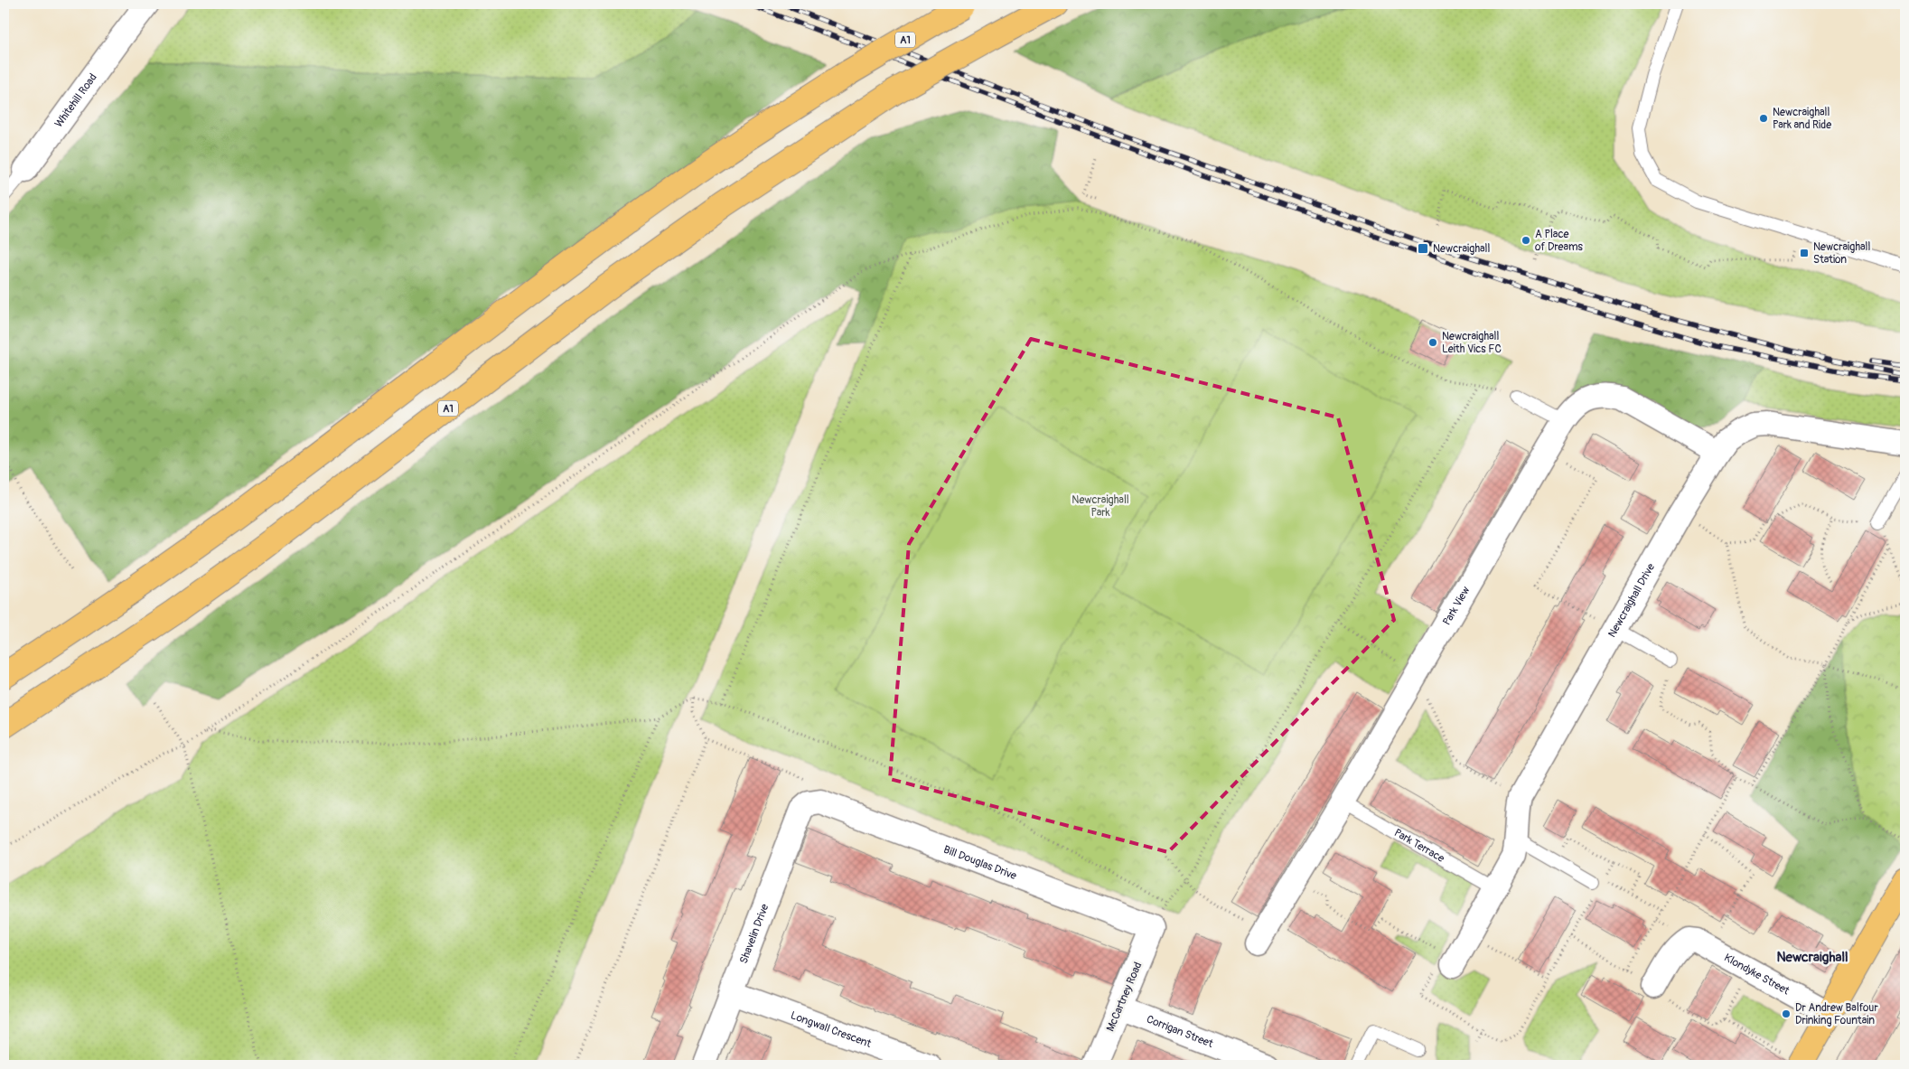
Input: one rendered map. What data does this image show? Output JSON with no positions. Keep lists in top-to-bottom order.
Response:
{
  "streets": {
    "main road": ["A1"],
    "street": [
      "Whitehill Road",
      "Newcraighall Drive",
      "Park View",
      "Bill Douglas Drive",
      "Shavelin Drive",
      "Klondyke Street",
      "McCartney Road",
      "Longwall Crescent",
      "Corrigan Street"
    ],
    "lane": ["Park Terrace"]
  },
  "crossings": [
    ["Newcraighall Drive", "Park View"],
    ["Newcraighall Drive", "Park Terrace"],
    ["Park View", "Park Terrace"],
    ["Bill Douglas Drive", "Shavelin Drive"],
    ["Bill Douglas Drive", "McCartney Road"],
    ["Shavelin Drive", "Longwall Crescent"],
    ["McCartney Road", "Corrigan Street"]
  ],
  "districts": ["Newcraighall"],
  "parks": ["Newcraighall Park"],
  "places": {
    "other": [
      "Newcraighall Park and Ride",
      "A Place of Dreams",
      "Newcraighall Leith Vics FC",
      "Dr Andrew Balfour Drinking Fountain"
    ],
    "transit": ["Newcraighall", "Newcraighall Station"]
  }
}
